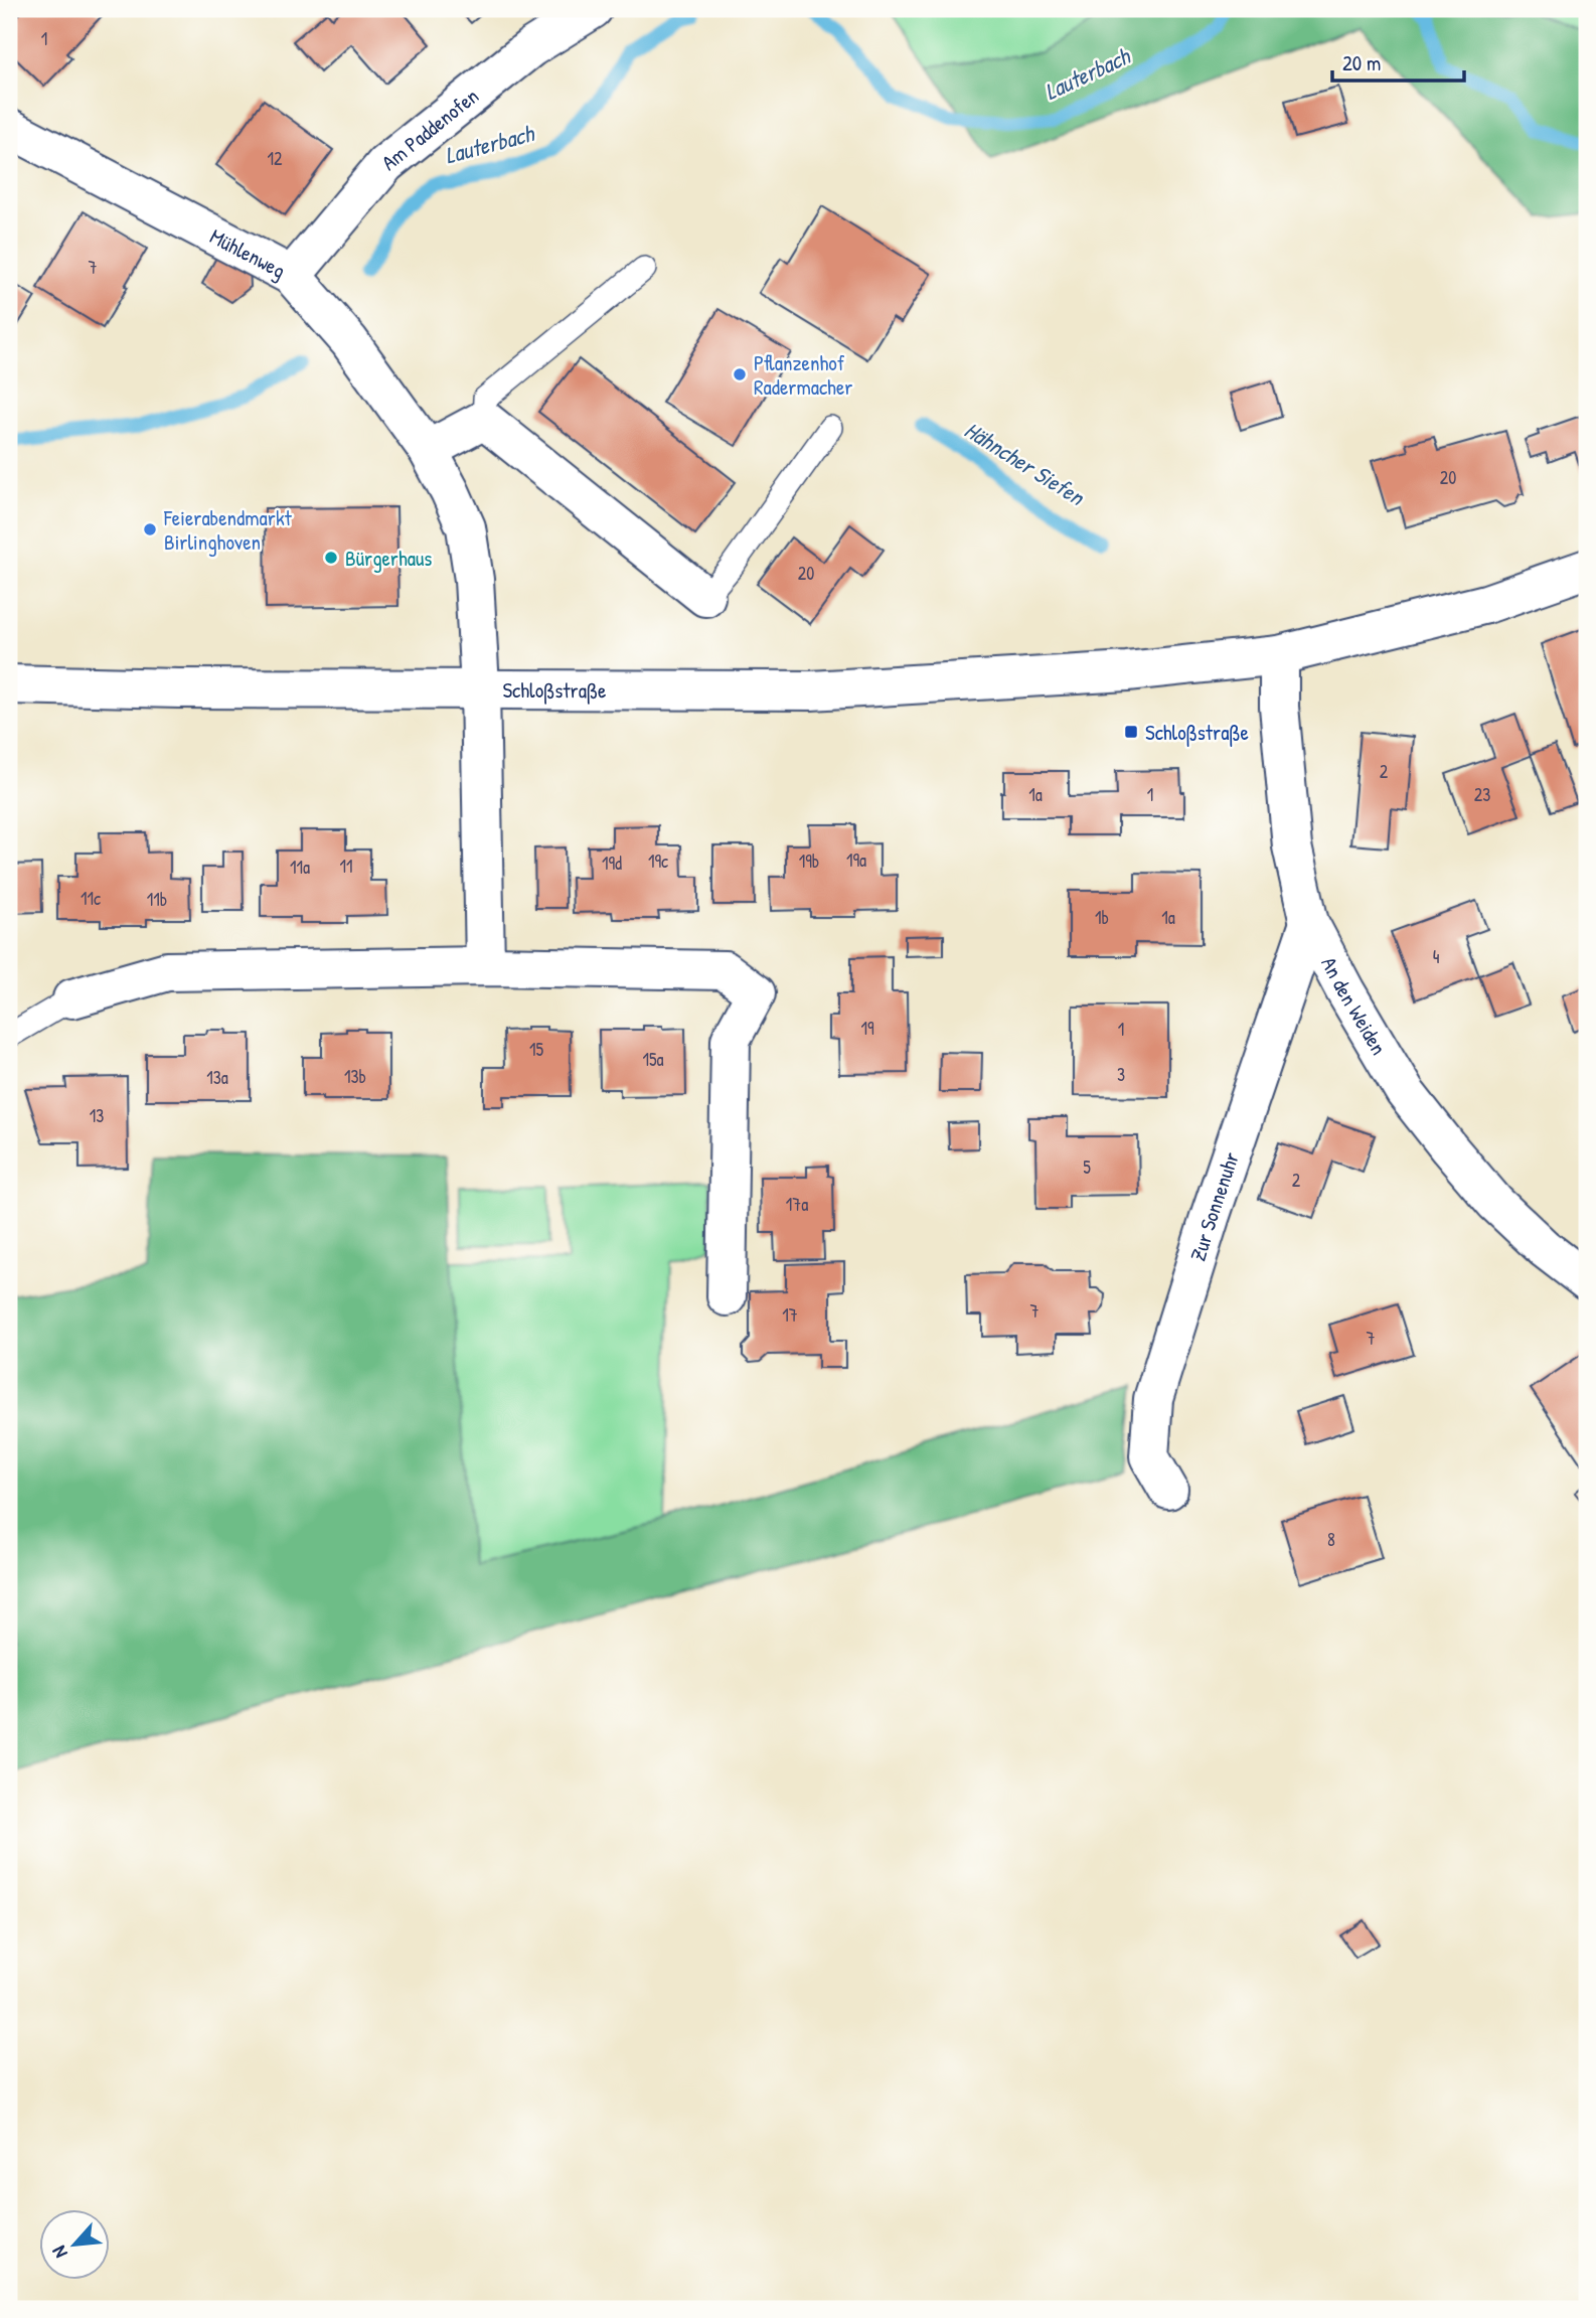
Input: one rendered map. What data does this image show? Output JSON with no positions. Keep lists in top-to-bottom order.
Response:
{
  "streets": {
    "street": [
      "Am Paddenofen",
      "Mühlenweg",
      "Schloßstraße",
      "An den Weiden",
      "Zur Sonnenuhr"
    ]
  },
  "crossings": [
    ["Am Paddenofen", "Mühlenweg"],
    ["Mühlenweg", "Schloßstraße"],
    ["Schloßstraße", "An den Weiden"],
    ["An den Weiden", "Zur Sonnenuhr"]
  ],
  "water": ["Lauterbach", "Hähncher Siefen"],
  "places": {
    "other": ["Pflanzenhof Radermacher", "Feierabendmarkt Birlinghoven", "Bürgerhaus"],
    "transit": ["Schloßstraße"]
  },
  "house_numbers": [
    "1",
    "12",
    "7",
    "20",
    "20",
    "2",
    "1a",
    "1",
    "23",
    "19a",
    "19c",
    "19b",
    "19d",
    "11",
    "11a",
    "11c",
    "11b",
    "1b",
    "1a",
    "4",
    "19",
    "1",
    "15",
    "15a",
    "3",
    "13b",
    "13a",
    "13",
    "5",
    "2",
    "17a",
    "7",
    "17",
    "7",
    "8"
  ],
  "scale_bar": "20 m",
  "north": "bottom left"
}
